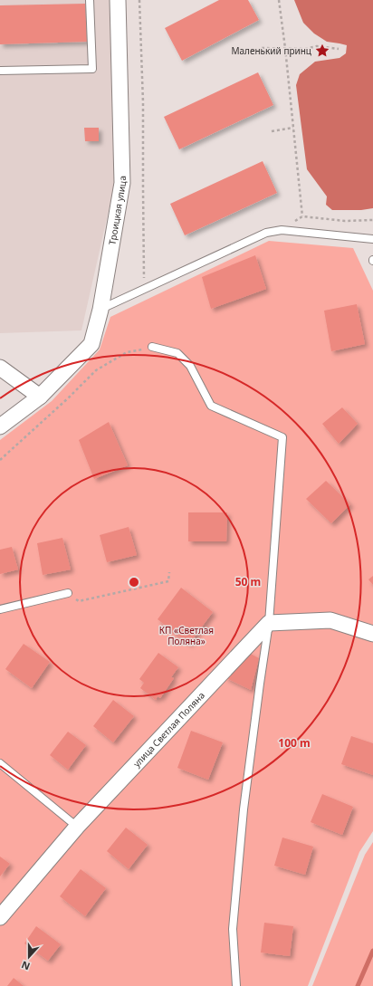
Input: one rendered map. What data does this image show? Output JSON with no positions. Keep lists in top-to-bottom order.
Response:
{
  "streets": {
    "street": ["Троицкая улица", "улица Светлая Поляна"]
  },
  "parks": ["КП «Светлая Поляна»"],
  "places": {
    "place": ["Маленький принц"]
  },
  "north": "bottom",
  "rings": ["50 m", "100 m"]
}
